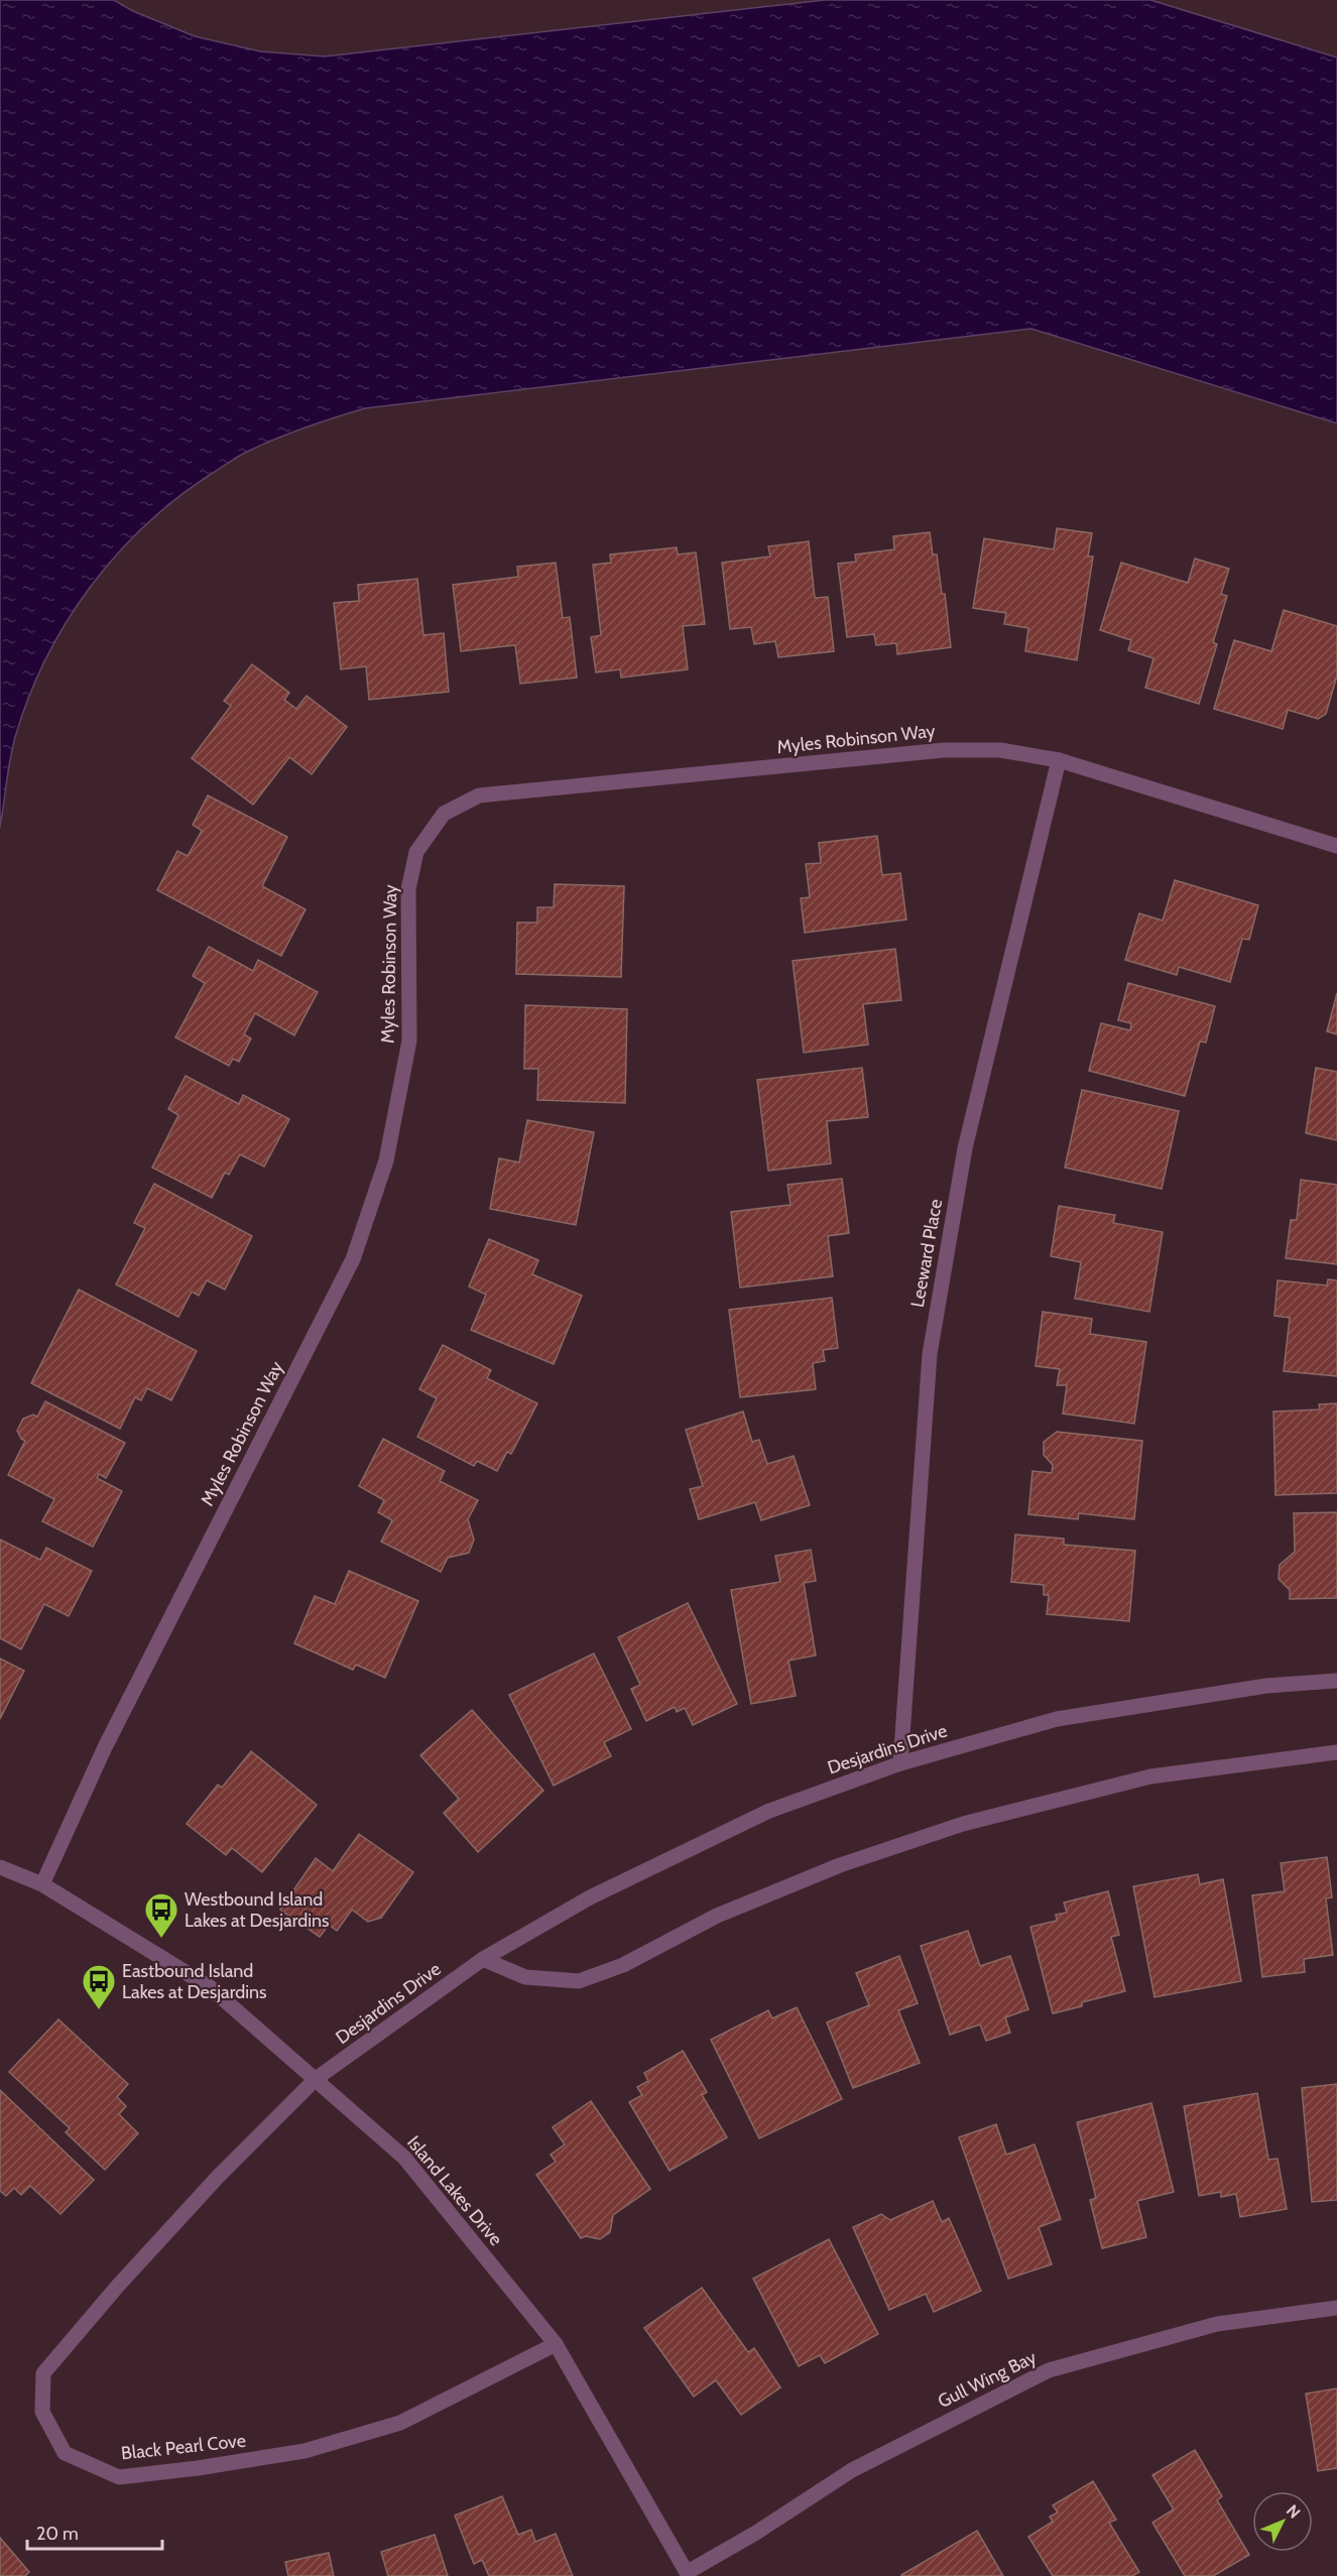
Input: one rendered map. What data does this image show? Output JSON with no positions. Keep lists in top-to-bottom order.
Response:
{
  "streets": {
    "street": [
      "Myles Robinson Way",
      "Leeward Place",
      "Desjardins Drive",
      "Island Lakes Drive",
      "Gull Wing Bay",
      "Black Pearl Cove"
    ]
  },
  "crossings": [
    ["Myles Robinson Way", "Leeward Place"],
    ["Myles Robinson Way", "Island Lakes Drive"],
    ["Leeward Place", "Desjardins Drive"],
    ["Desjardins Drive", "Island Lakes Drive"],
    ["Desjardins Drive", "Black Pearl Cove"],
    ["Island Lakes Drive", "Gull Wing Bay"],
    ["Island Lakes Drive", "Black Pearl Cove"]
  ],
  "places": {
    "bus stop": ["Westbound Island Lakes at Desjardins", "Eastbound Island Lakes at Desjardins"]
  },
  "scale_bar": "20 m",
  "north": "top right"
}
